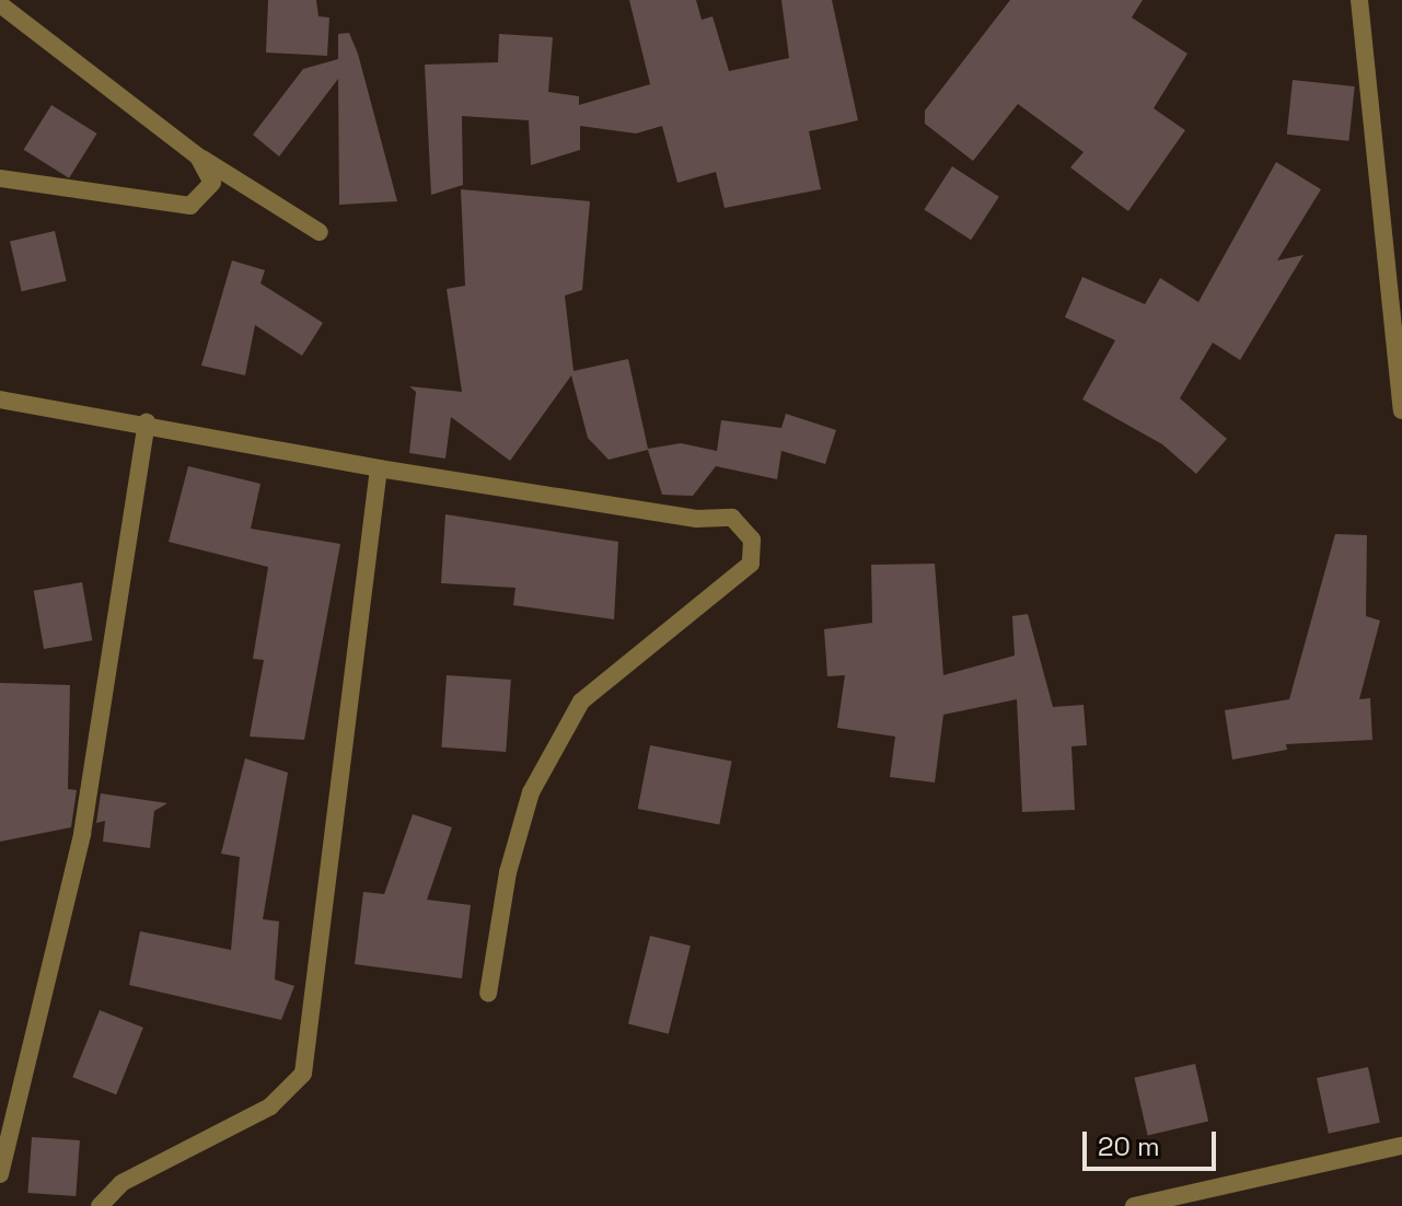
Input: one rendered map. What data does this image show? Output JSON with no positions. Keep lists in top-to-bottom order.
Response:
{
  "scale_bar": "20 m"
}
